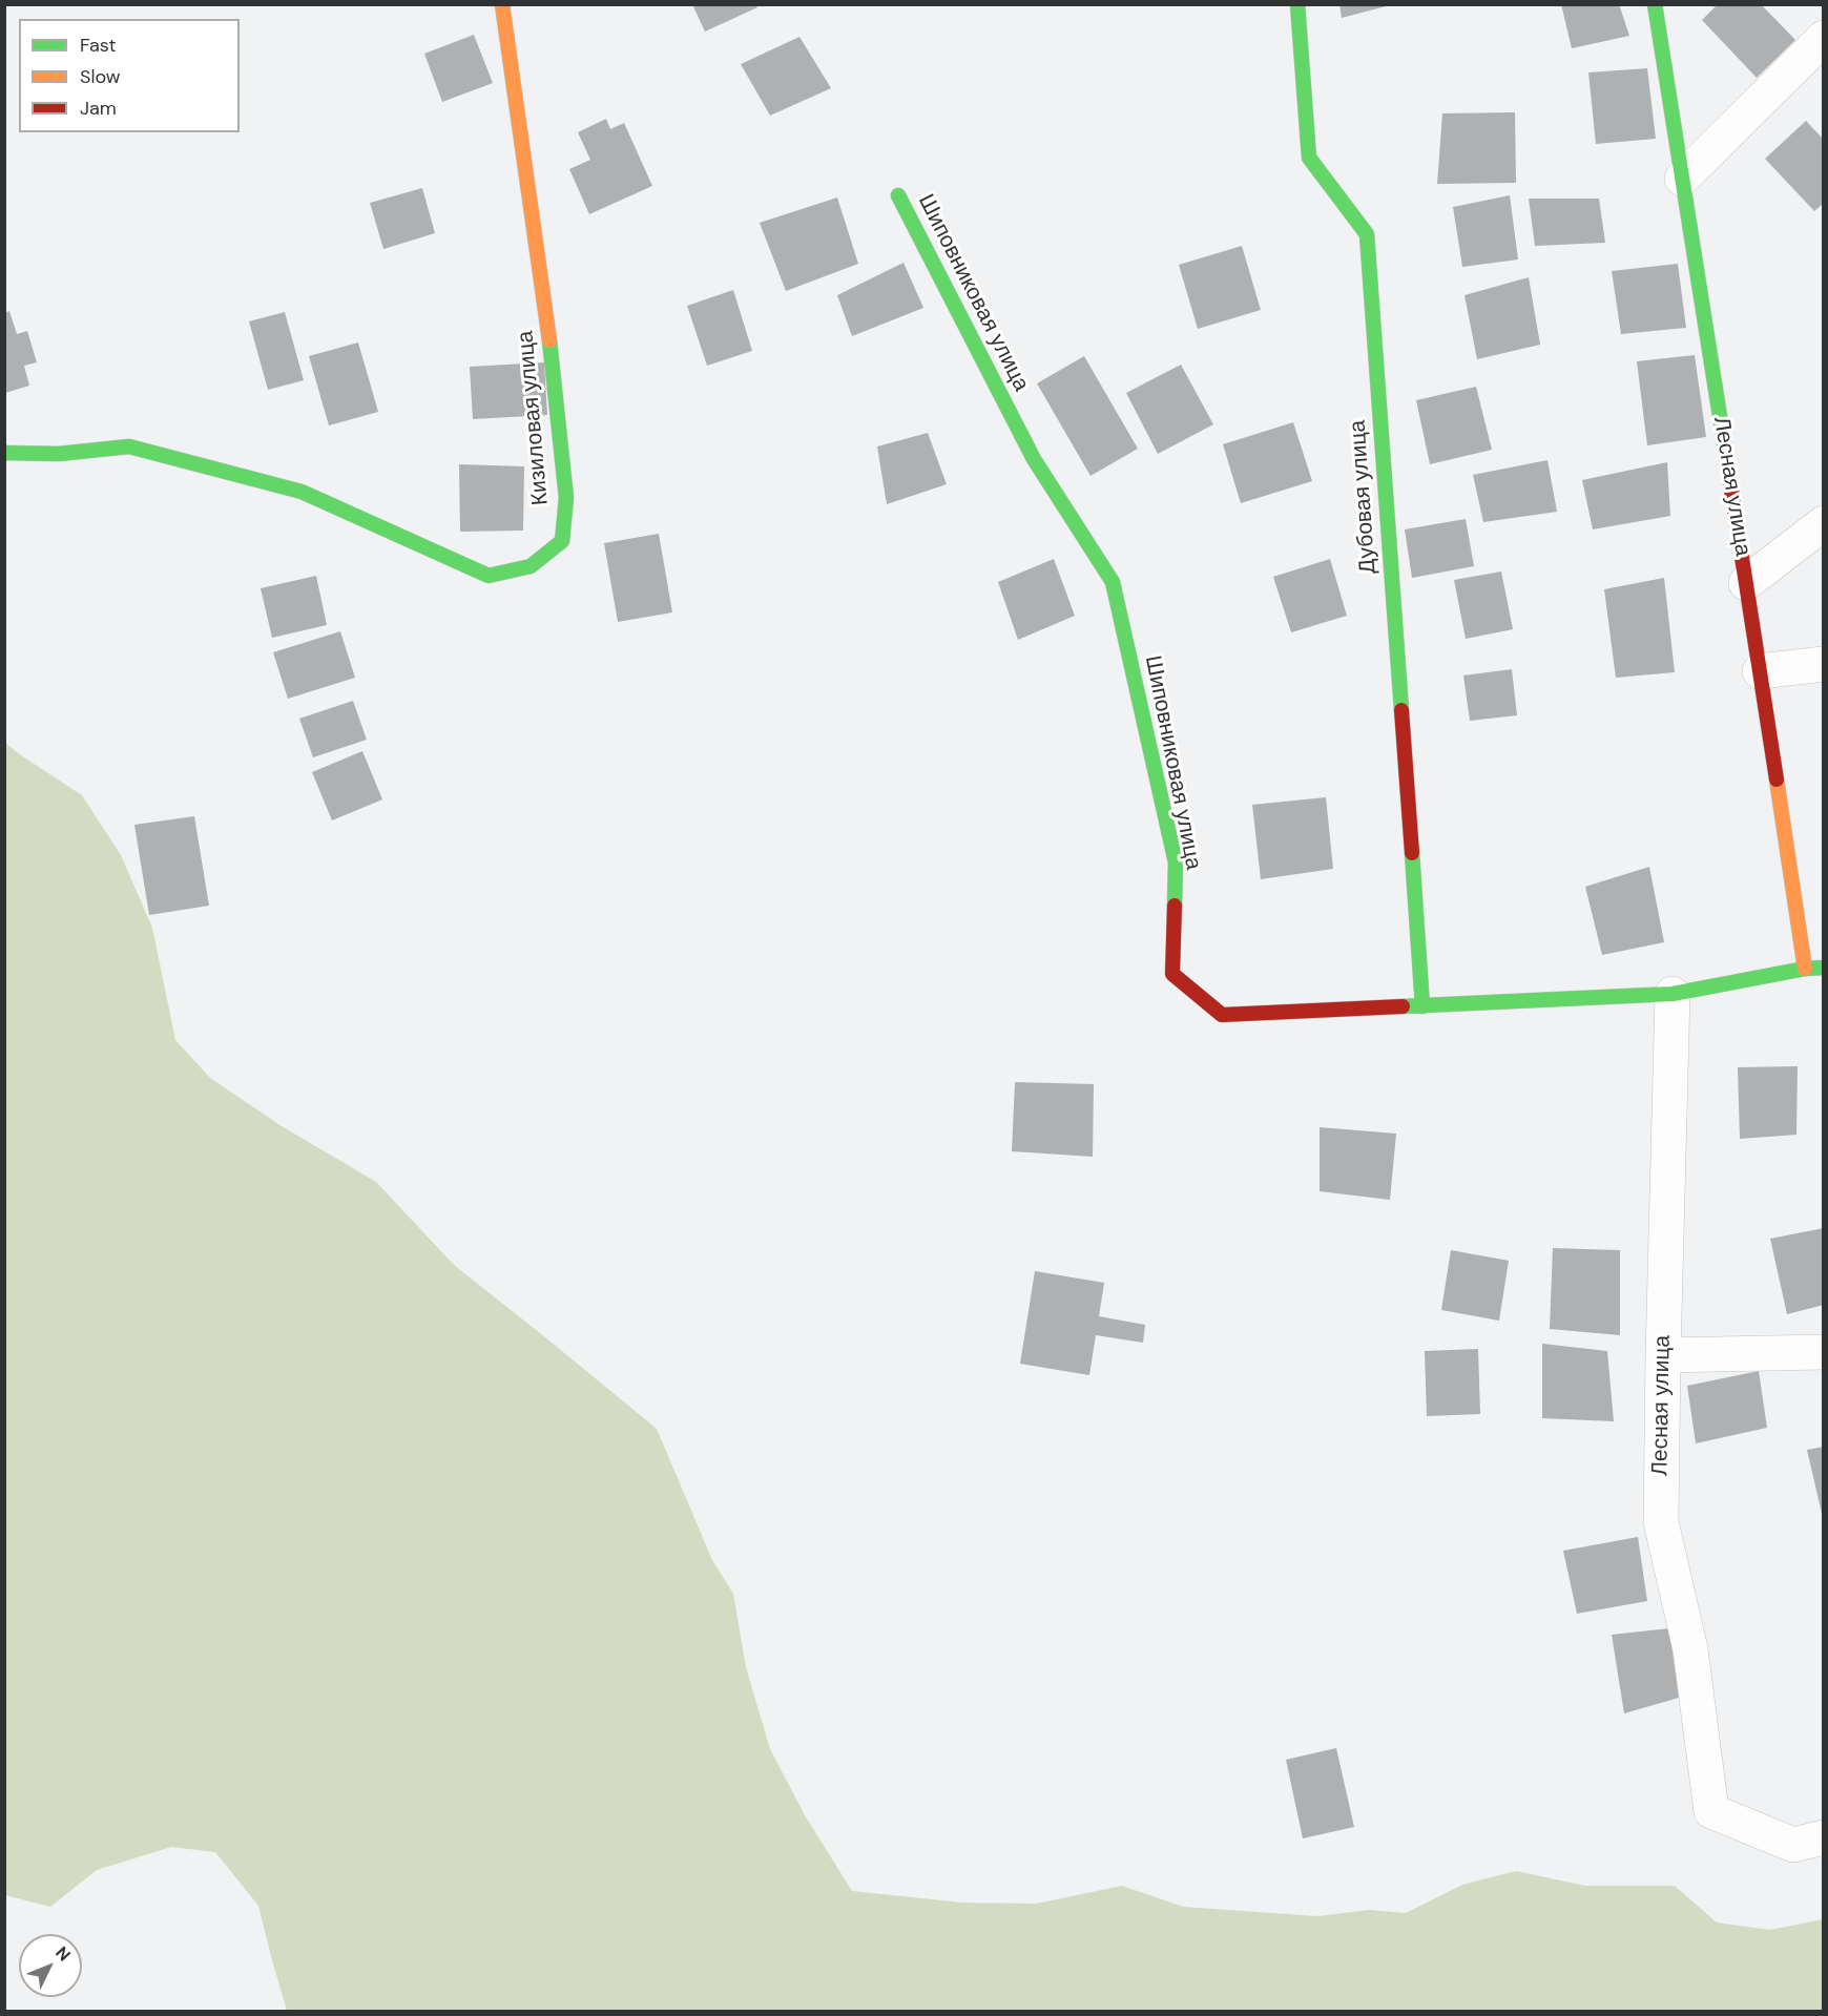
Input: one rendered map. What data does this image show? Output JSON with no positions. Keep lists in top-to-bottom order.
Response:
{
  "streets": {
    "street": [
      "Шиповниковая улица",
      "Кизиловая улица",
      "Лесная улица",
      "Дубовая улица"
    ]
  },
  "crossings": [
    ["Шиповниковая улица", "Лесная улица"],
    ["Шиповниковая улица", "Дубовая улица"]
  ],
  "legend": ["Fast", "Slow", "Jam"],
  "north": "top right"
}
